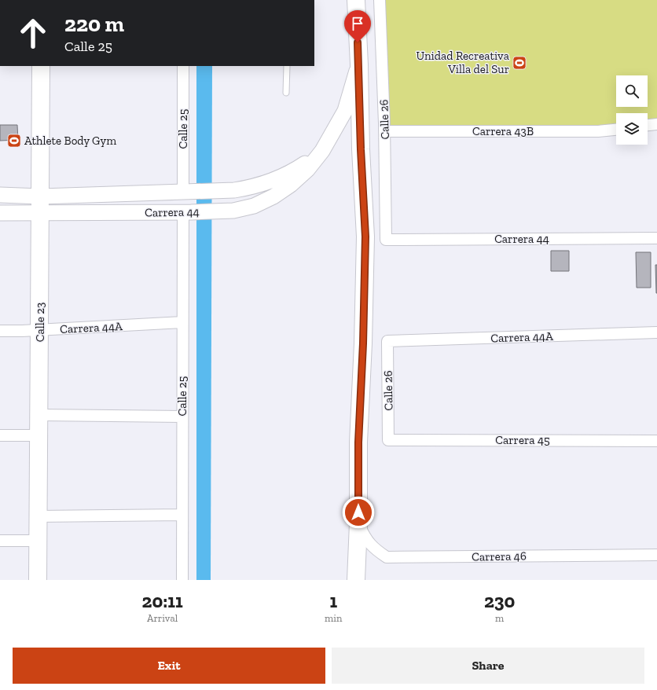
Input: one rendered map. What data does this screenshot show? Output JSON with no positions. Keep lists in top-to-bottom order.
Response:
{
  "streets": {
    "main road": ["Calle 26", "Carrera 44", "Calle 23"],
    "street": [
      "Calle 25",
      "Carrera 43B",
      "Carrera 44A",
      "Carrera 45",
      "Carrera 46"
    ]
  },
  "crossings": [
    ["Calle 26", "Carrera 43B"],
    ["Calle 26", "Carrera 44"],
    ["Calle 26", "Carrera 44A"],
    ["Calle 26", "Carrera 45"],
    ["Calle 26", "Carrera 46"],
    ["Calle 25", "Carrera 44"],
    ["Calle 25", "Carrera 44A"],
    ["Carrera 44", "Calle 23"],
    ["Calle 23", "Carrera 44A"]
  ],
  "places": {
    "sports": ["Unidad Recreativa Villa del Sur", "Athlete Body Gym"]
  },
  "page": {
    "turn": ["220 m", "Calle 25"],
    "eta": [
      "20:11",
      "Arrival",
      "1",
      "min",
      "230",
      "m"
    ],
    "buttons": ["Exit", "Share"]
  }
}
